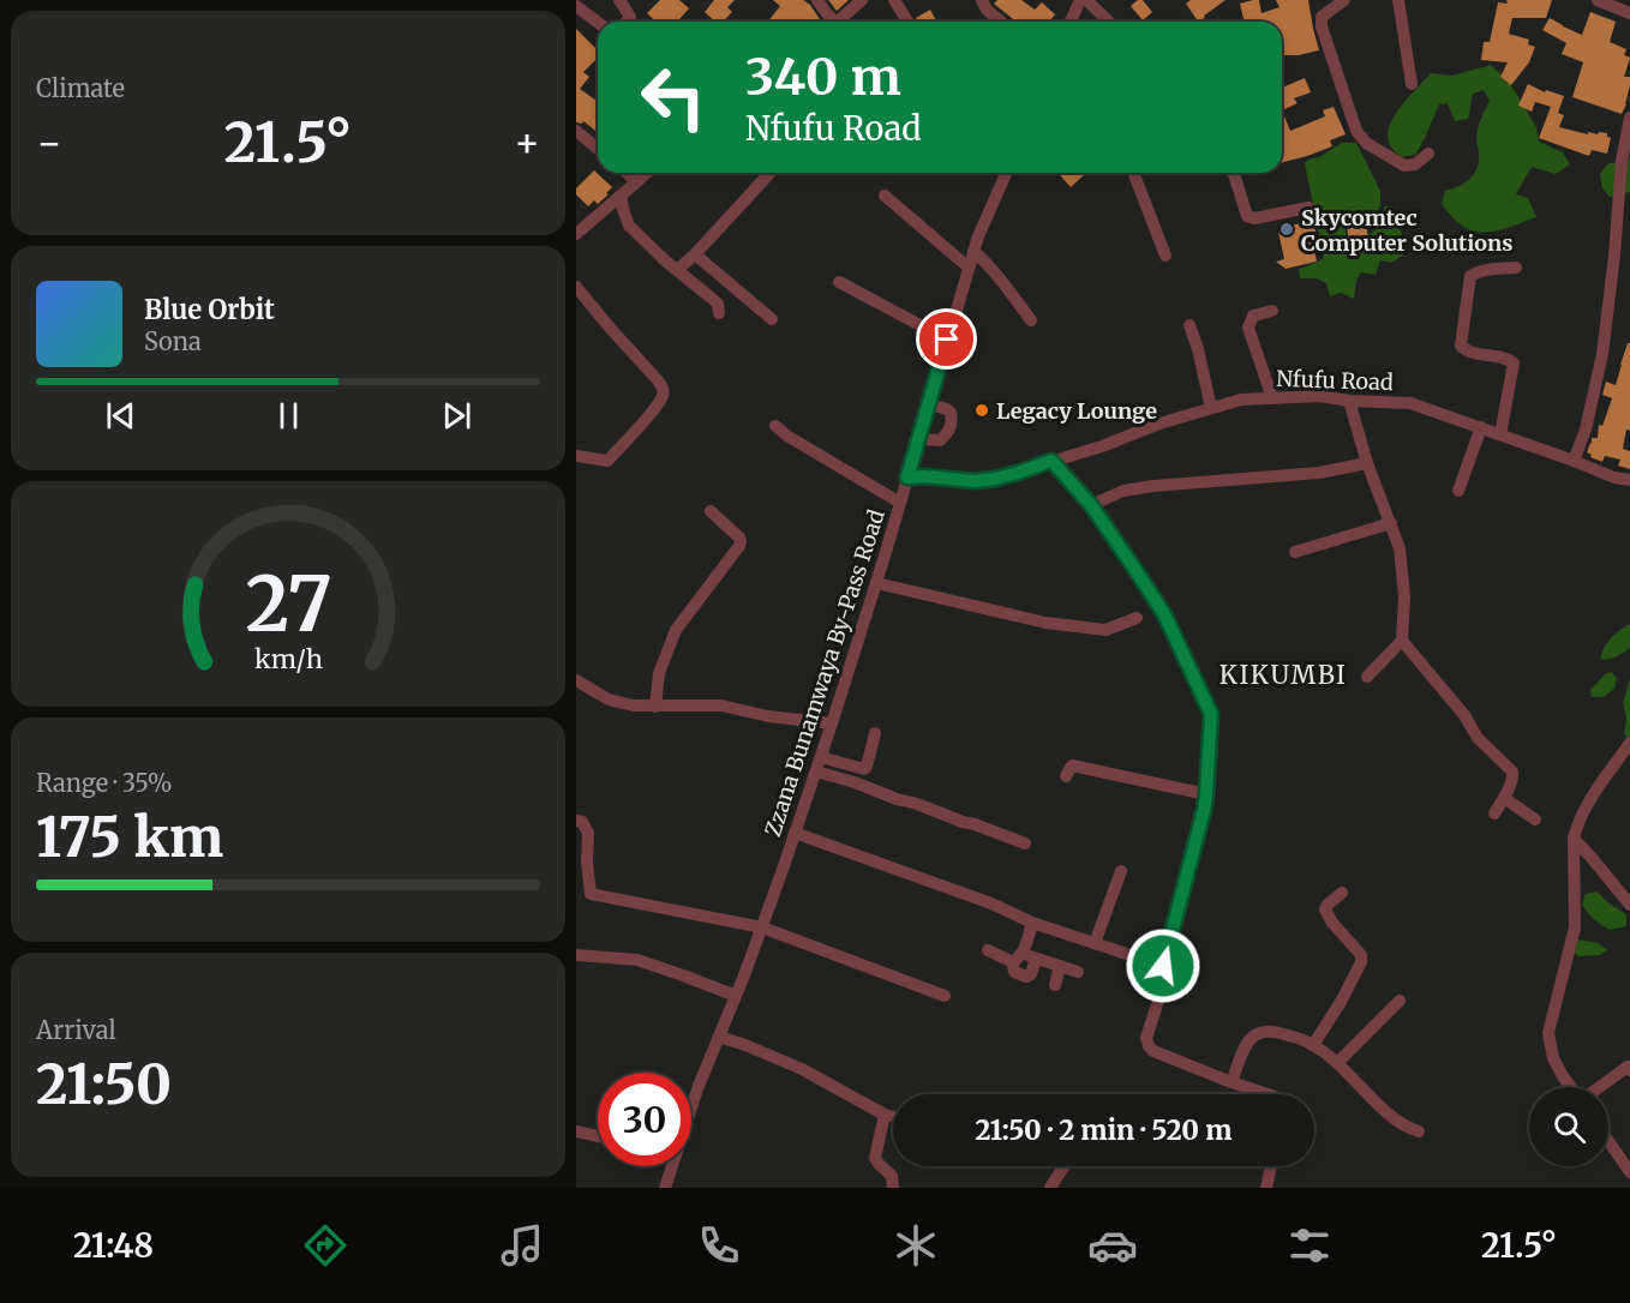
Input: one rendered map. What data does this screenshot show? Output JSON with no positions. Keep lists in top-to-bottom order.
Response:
{
  "streets": {
    "street": ["Nfufu Road", "Zzana Bunamwaya By-Pass Road"]
  },
  "crossings": [
    ["Nfufu Road", "Zzana Bunamwaya By-Pass Road"]
  ],
  "districts": ["KIKUMBI"],
  "places": ["Skycomtec Computer Solutions", "Legacy Lounge"],
  "page": {
    "tile": [
      "Climate",
      ["Range · 35%", "175 km"],
      ["Arrival", "21:50"]
    ],
    "turn": ["340 m", "Nfufu Road"],
    "heat": ["−", "21.5°", "+"],
    "song": ["Blue Orbit", "Sona"],
    "limit": "30",
    "trip": "21:50 · 2 min · 520 m",
    "tabs": ["21:48", "21.5°"],
    "gauge": ["27", "km/h"]
  }
}
